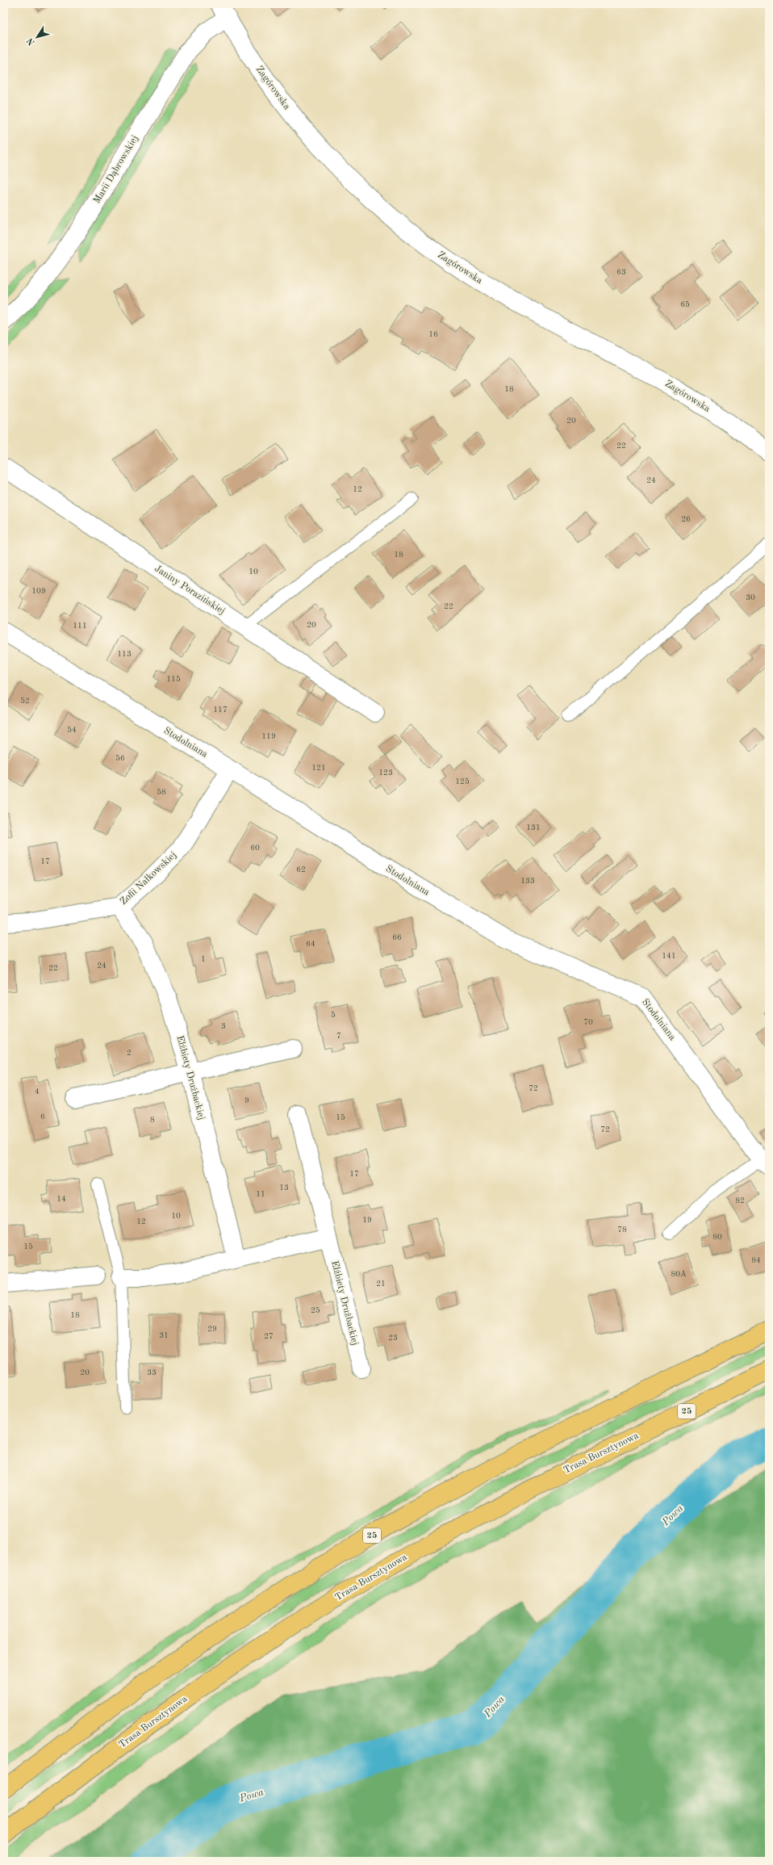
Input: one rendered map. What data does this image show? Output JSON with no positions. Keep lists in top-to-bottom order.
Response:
{
  "streets": {
    "main road": ["25", "Trasa Bursztynowa"],
    "street": [
      "Zagórowska",
      "Marii Dąbrowskiej",
      "Janiny Porazińskiej",
      "Stodolniana",
      "Zofii Nałkowskiej",
      "Elżbiety Drużbackiej"
    ]
  },
  "crossings": [
    ["Zagórowska", "Marii Dąbrowskiej"],
    ["Stodolniana", "Zofii Nałkowskiej"],
    ["Zofii Nałkowskiej", "Elżbiety Drużbackiej"]
  ],
  "water": ["Powa"],
  "house_numbers": [
    "63",
    "65",
    "16",
    "18",
    "20",
    "22",
    "24",
    "12",
    "26",
    "18",
    "10",
    "109",
    "30",
    "22",
    "20",
    "111",
    "113",
    "115",
    "52",
    "117",
    "54",
    "119",
    "56",
    "121",
    "123",
    "125",
    "58",
    "131",
    "60",
    "17",
    "62",
    "133",
    "66",
    "64",
    "141",
    "1",
    "24",
    "22",
    "5",
    "70",
    "3",
    "7",
    "2",
    "72",
    "4",
    "9",
    "6",
    "15",
    "8",
    "72",
    "17",
    "13",
    "11",
    "14",
    "82",
    "10",
    "19",
    "12",
    "78",
    "80",
    "15",
    "84",
    "80A",
    "21",
    "25",
    "18",
    "29",
    "31",
    "27",
    "23",
    "20",
    "33"
  ],
  "north": "bottom left"
}
